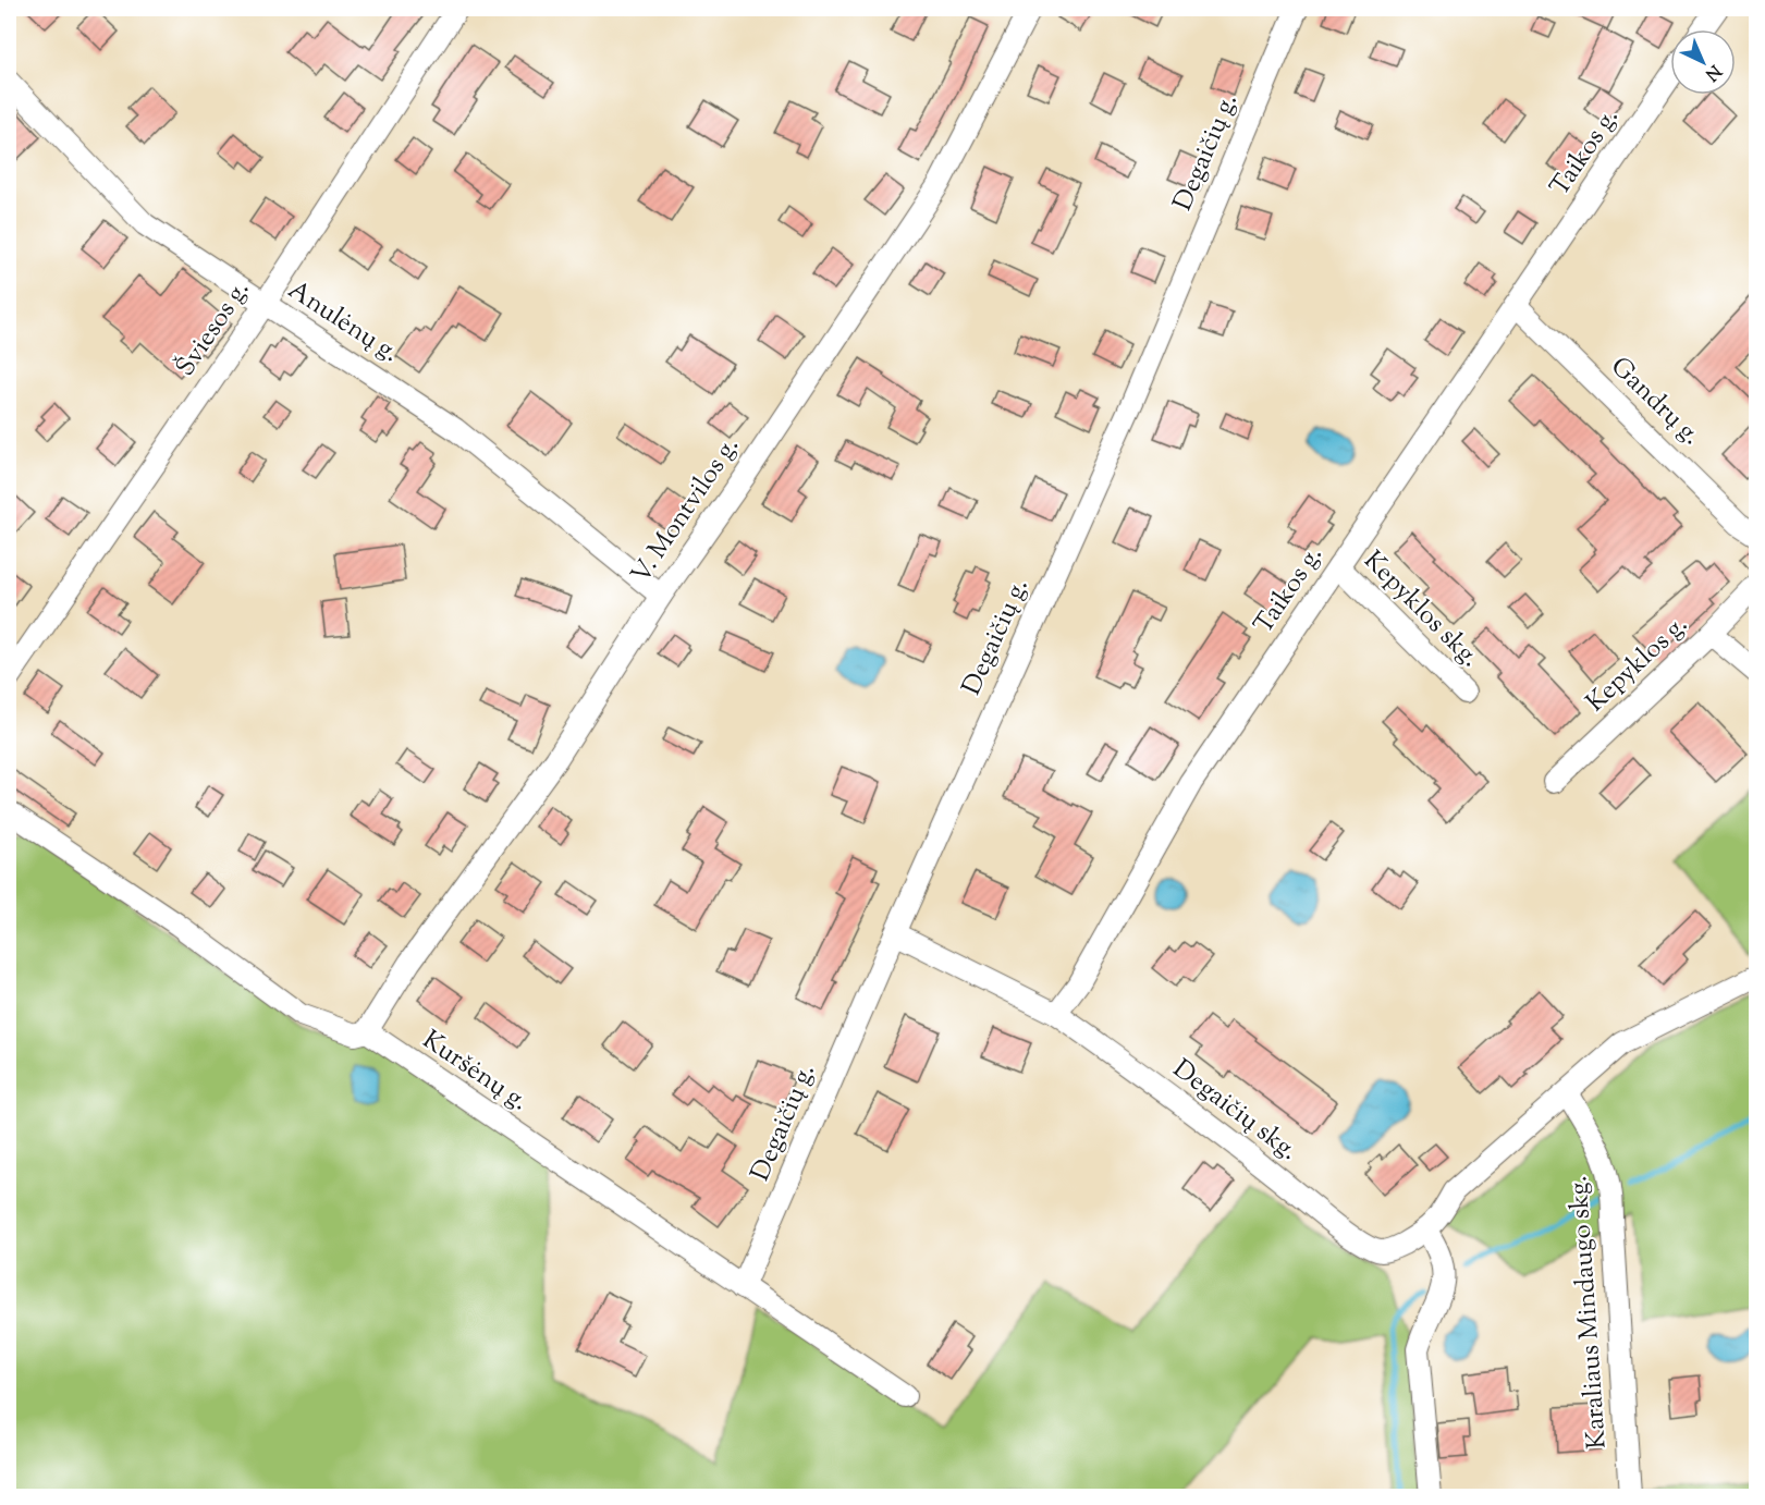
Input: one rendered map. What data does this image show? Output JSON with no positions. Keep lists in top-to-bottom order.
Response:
{
  "streets": {
    "street": [
      "Degaičių g.",
      "Taikos g.",
      "Anulėnų g.",
      "Šviesos g.",
      "Gandrų g.",
      "V. Montvilos g.",
      "Kepyklos skg.",
      "Kepyklos g.",
      "Kuršėnų g.",
      "Degaičių skg.",
      "Karaliaus Mindaugo skg."
    ]
  },
  "crossings": [
    ["Degaičių g.", "Kuršėnų g."],
    ["Taikos g.", "Gandrų g."],
    ["Taikos g.", "Kepyklos skg."],
    ["Taikos g.", "Degaičių skg."],
    ["Anulėnų g.", "Šviesos g."],
    ["Anulėnų g.", "V. Montvilos g."],
    ["V. Montvilos g.", "Kuršėnų g."]
  ],
  "north": "bottom right"
}
